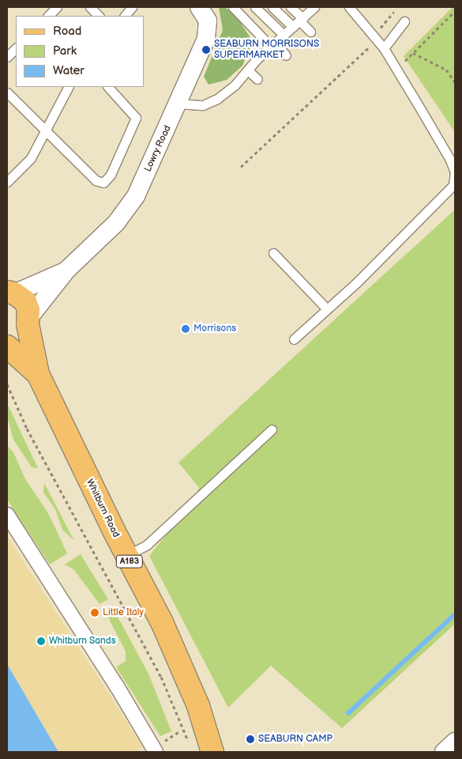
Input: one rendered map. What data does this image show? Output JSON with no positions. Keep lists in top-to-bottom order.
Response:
{
  "streets": {
    "main road": ["Whitburn Road", "A183"],
    "street": ["Lowry Road"]
  },
  "crossings": [
    ["Lowry Road", "A183"],
    ["Whitburn Road", "A183"]
  ],
  "places": [
    "SEABURN MORRISONS SUPERMARKET",
    "Morrisons",
    "Little Italy",
    "Whitburn Sands",
    "SEABURN CAMP"
  ],
  "legend": ["Road", "Park", "Water"]
}
